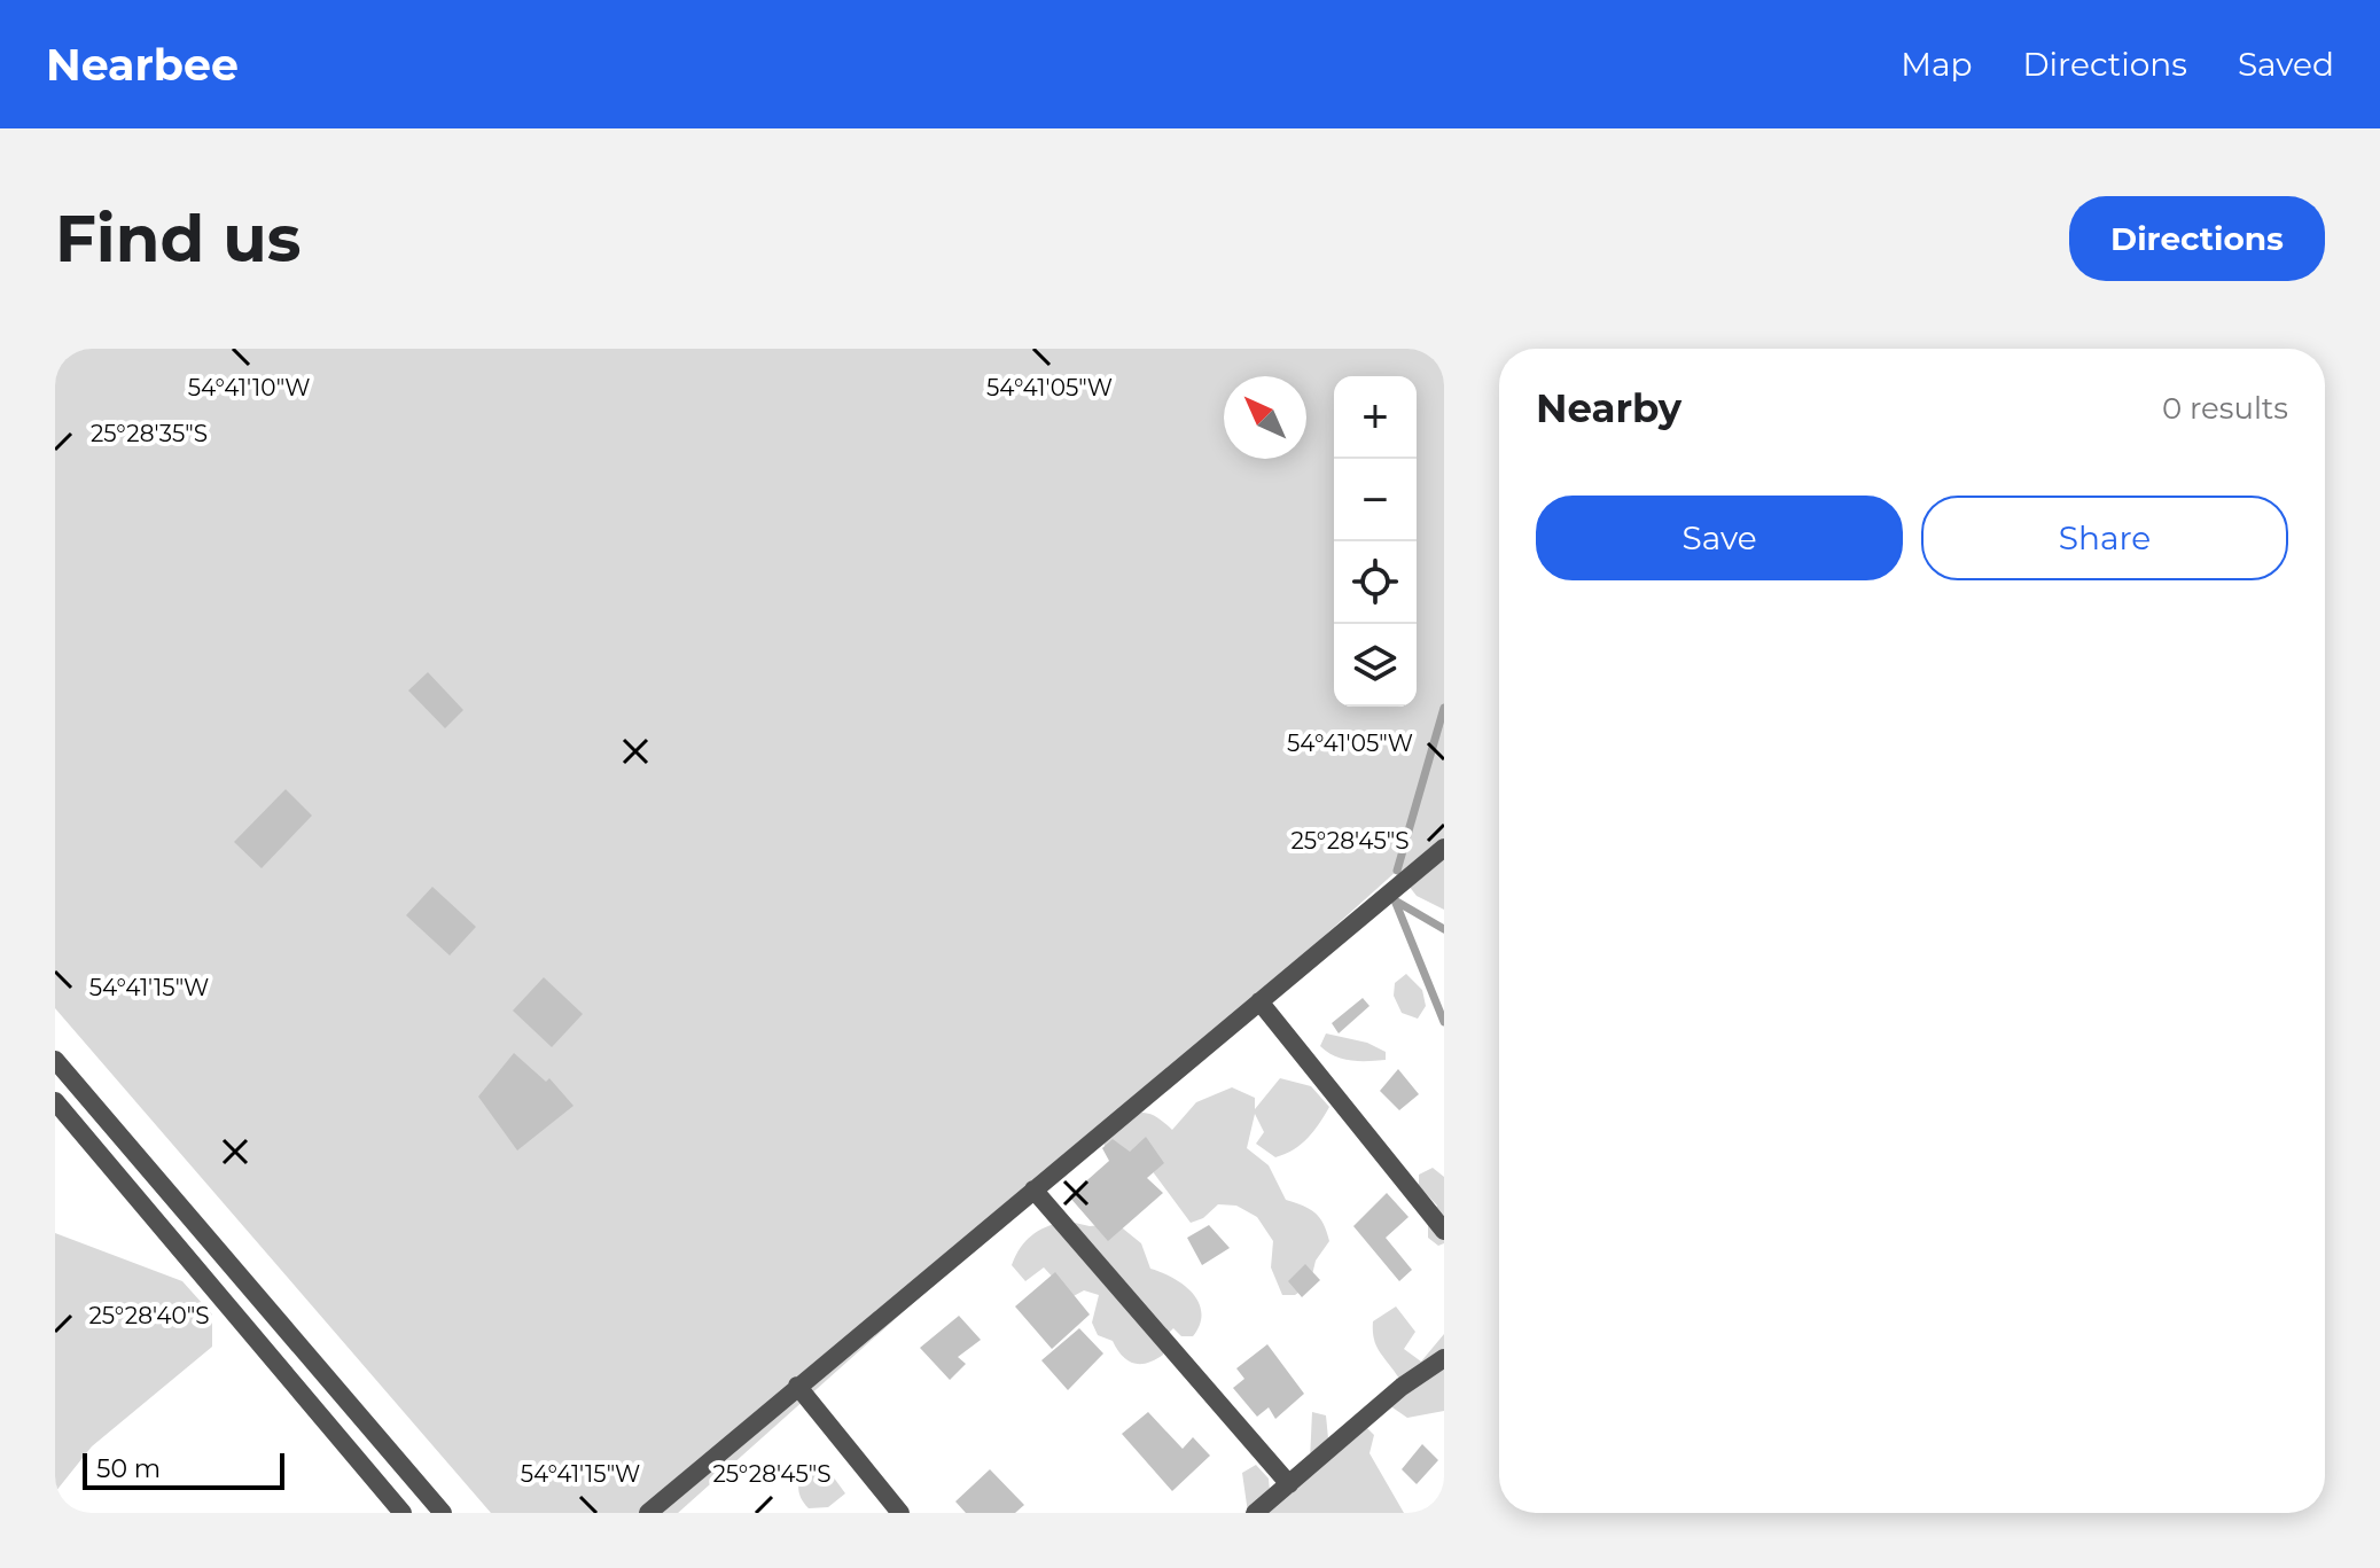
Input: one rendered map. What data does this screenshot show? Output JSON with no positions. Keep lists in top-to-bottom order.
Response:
{
  "scale_bar": "50 m",
  "north": "top left",
  "page": {
    "header": "Nearbee",
    "nav": ["Map", "Directions", "Saved"],
    "buttons": [
      "Directions",
      ["Save", "Share"]
    ],
    "title": "Find us",
    "heading": ["Nearby", "0 results"],
    "map_buttons": ["+", "−"],
    "scale": "50 m"
  },
  "coordinates": [
    "54°41'10\"W",
    "54°41'05\"W",
    "25°28'35\"S",
    "25°28'45\"S",
    "54°41'15\"W",
    "25°28'40\"S"
  ]
}
